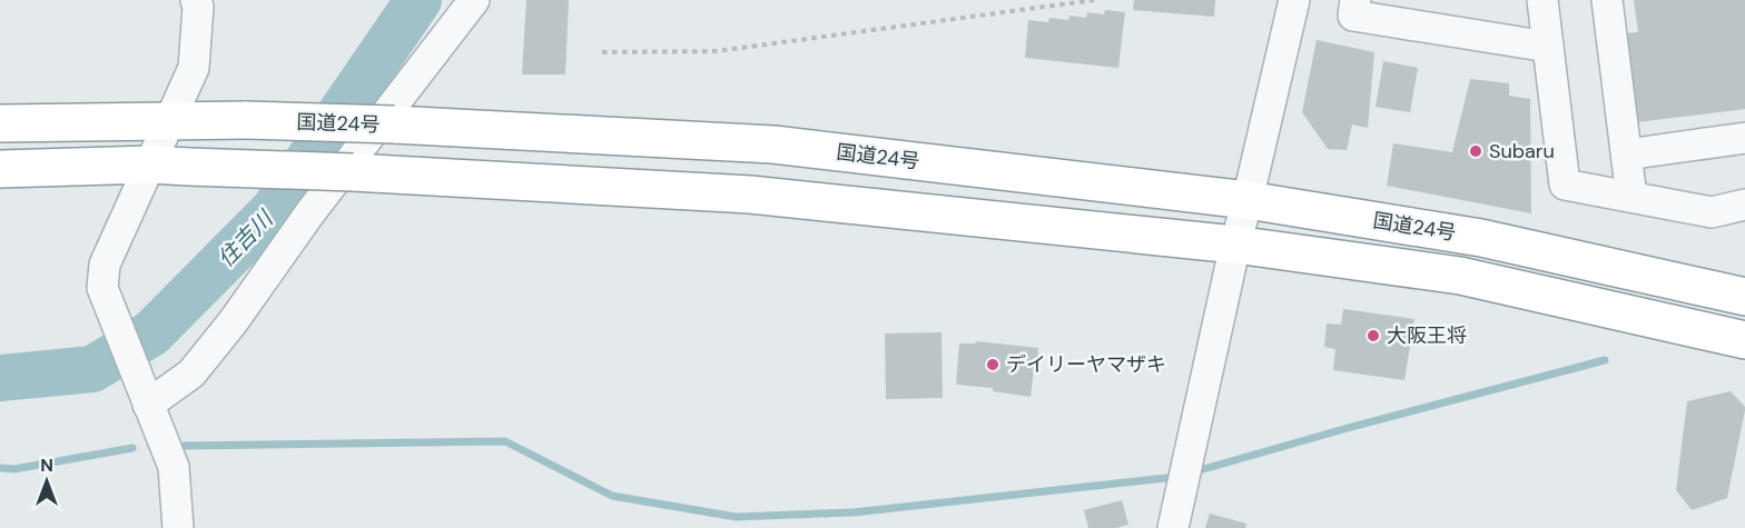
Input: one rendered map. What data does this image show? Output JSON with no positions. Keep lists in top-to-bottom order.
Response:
{
  "streets": {
    "highway": ["国道24号"]
  },
  "water": ["住吉川"],
  "places": ["Subaru", "大阪王将", "デイリーヤマザキ"],
  "north": "top"
}
